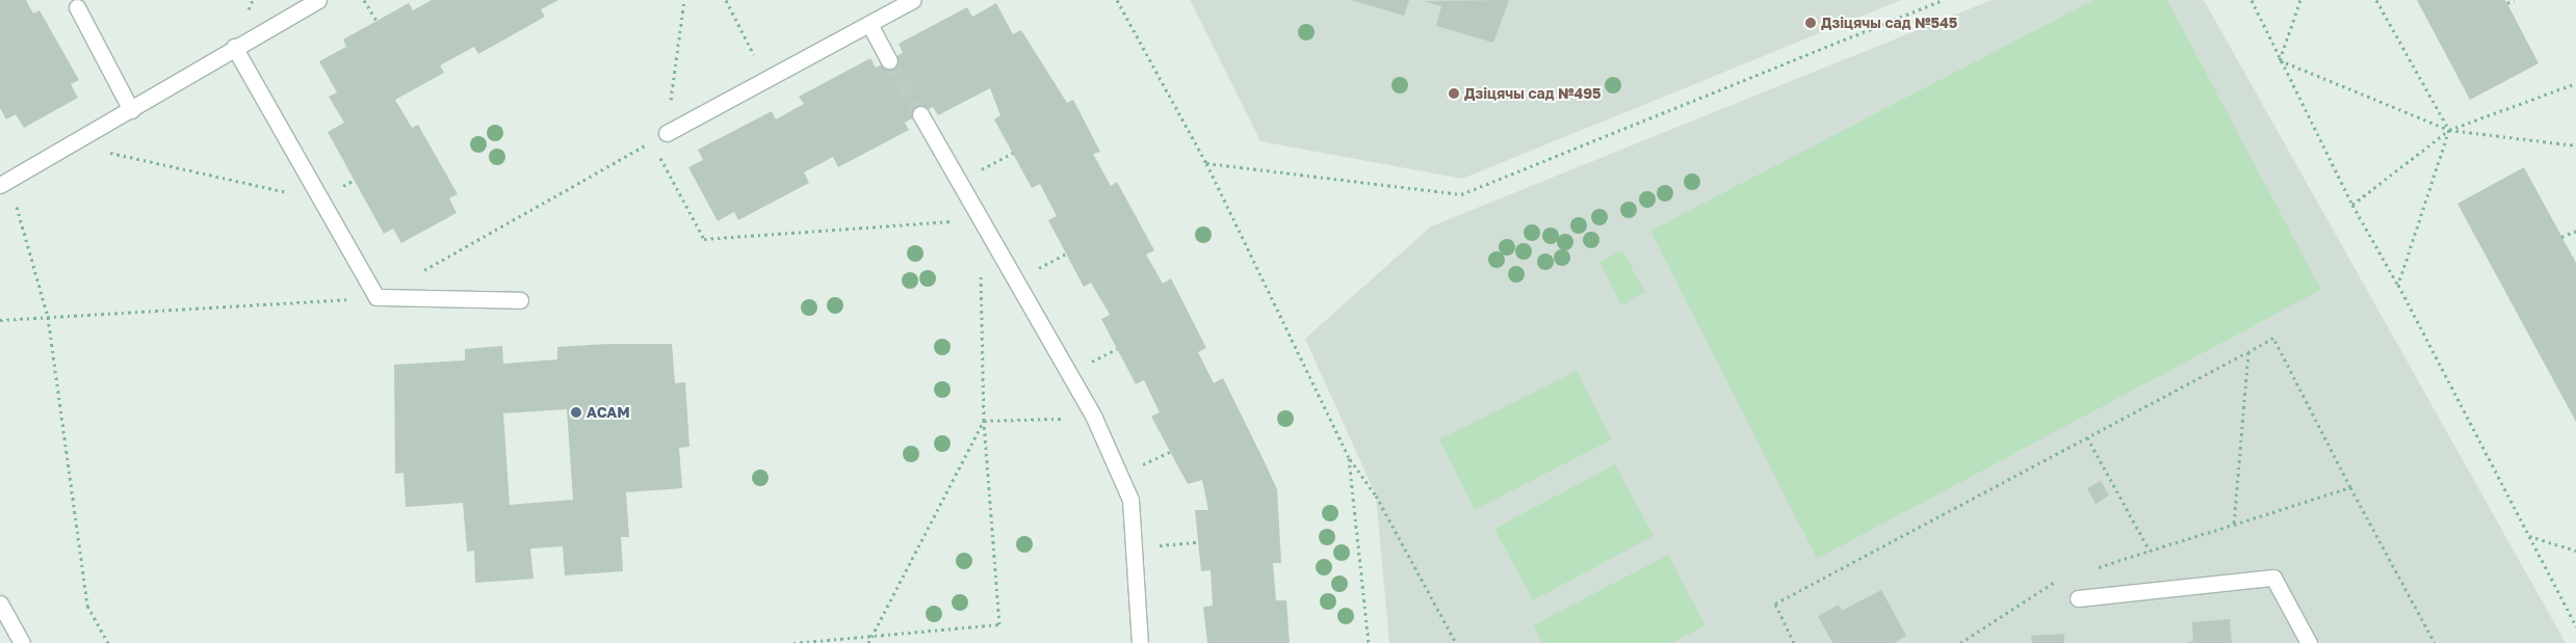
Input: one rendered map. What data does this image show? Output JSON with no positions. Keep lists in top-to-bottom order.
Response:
{
  "places": ["Дзіцячы сад №545", "Дзіцячы сад №495", "АСАМ"]
}
